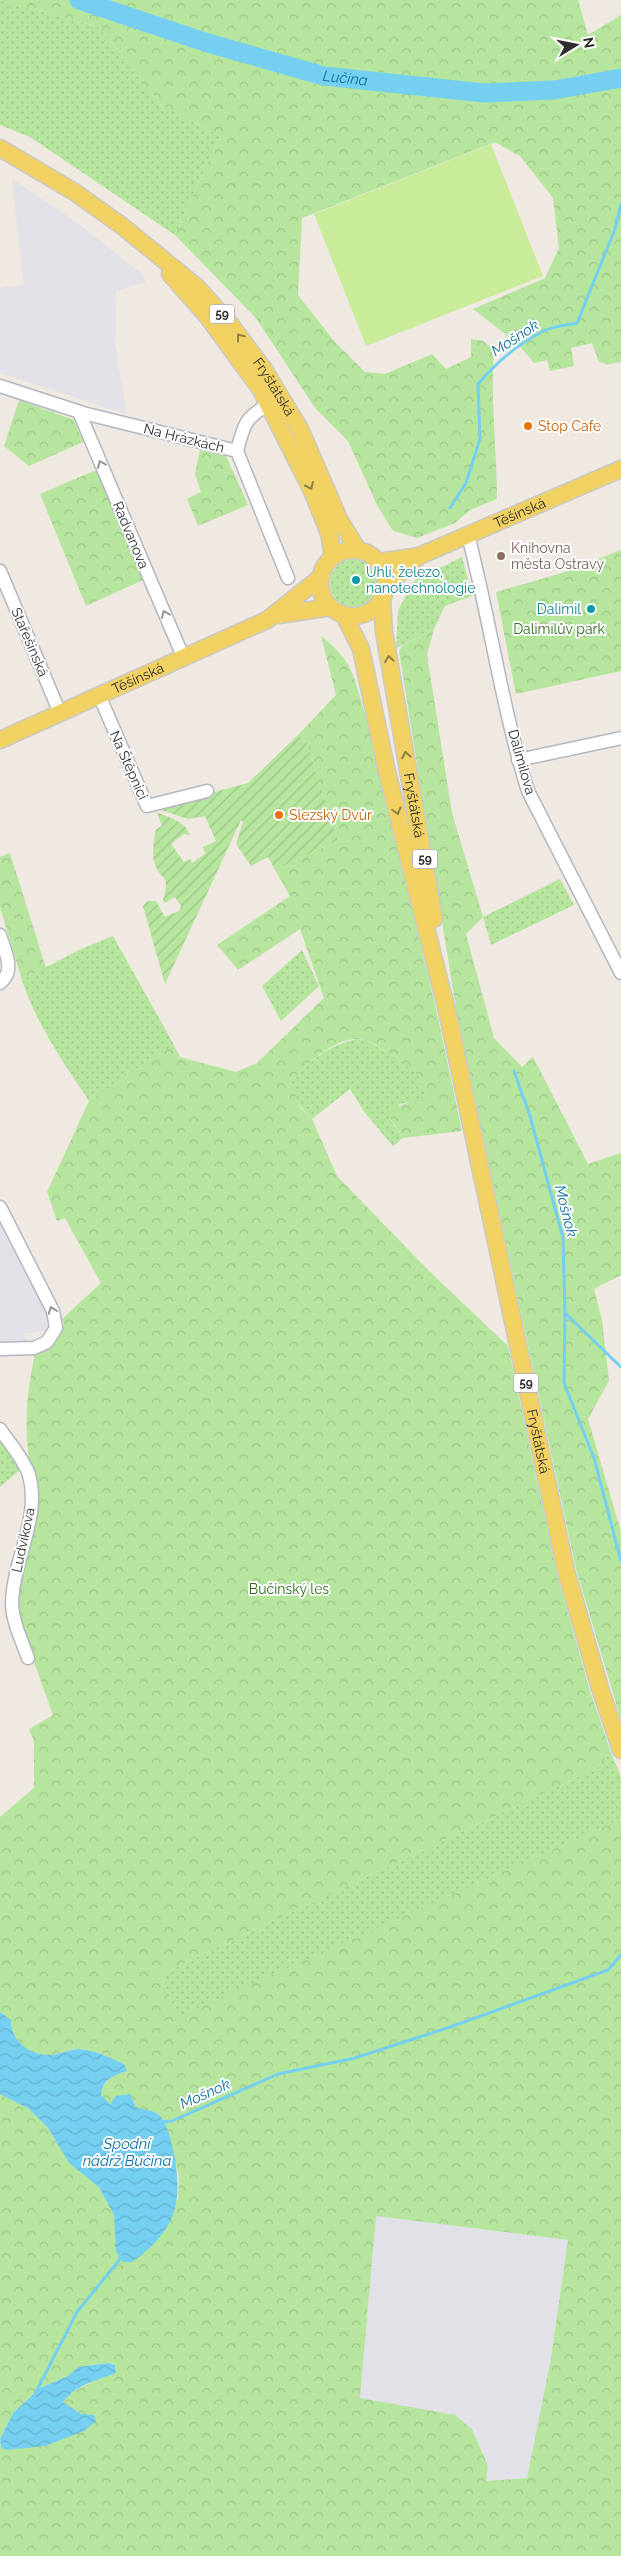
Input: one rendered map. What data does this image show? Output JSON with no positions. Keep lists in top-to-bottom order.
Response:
{
  "streets": {
    "main road": ["59", "Fryštátská", "Těšínská"],
    "street": [
      "Na Hrázkách",
      "Radvanova",
      "Stařešinská",
      "Dalimilova",
      "Na Štěpnici",
      "Ludvíkova"
    ]
  },
  "crossings": [
    ["Fryštátská", "Těšínská"],
    ["Na Hrázkách", "Radvanova"],
    ["Těšínská", "Radvanova"],
    ["Těšínská", "Stařešinská"],
    ["Těšínská", "Dalimilova"],
    ["Těšínská", "Na Štěpnici"]
  ],
  "one_way": ["Radvanova"],
  "water": ["Lučina", "Mošnok", "Spodní nádrž Bučina"],
  "parks": ["Dalimilův park", "Bučinský les"],
  "places": [
    "Stop Cafe",
    "Knihovna města Ostravy",
    "Uhlí, železo, nanotechnologie",
    "Dalimil",
    "Slezský Dvůr"
  ],
  "north": "right"
}
